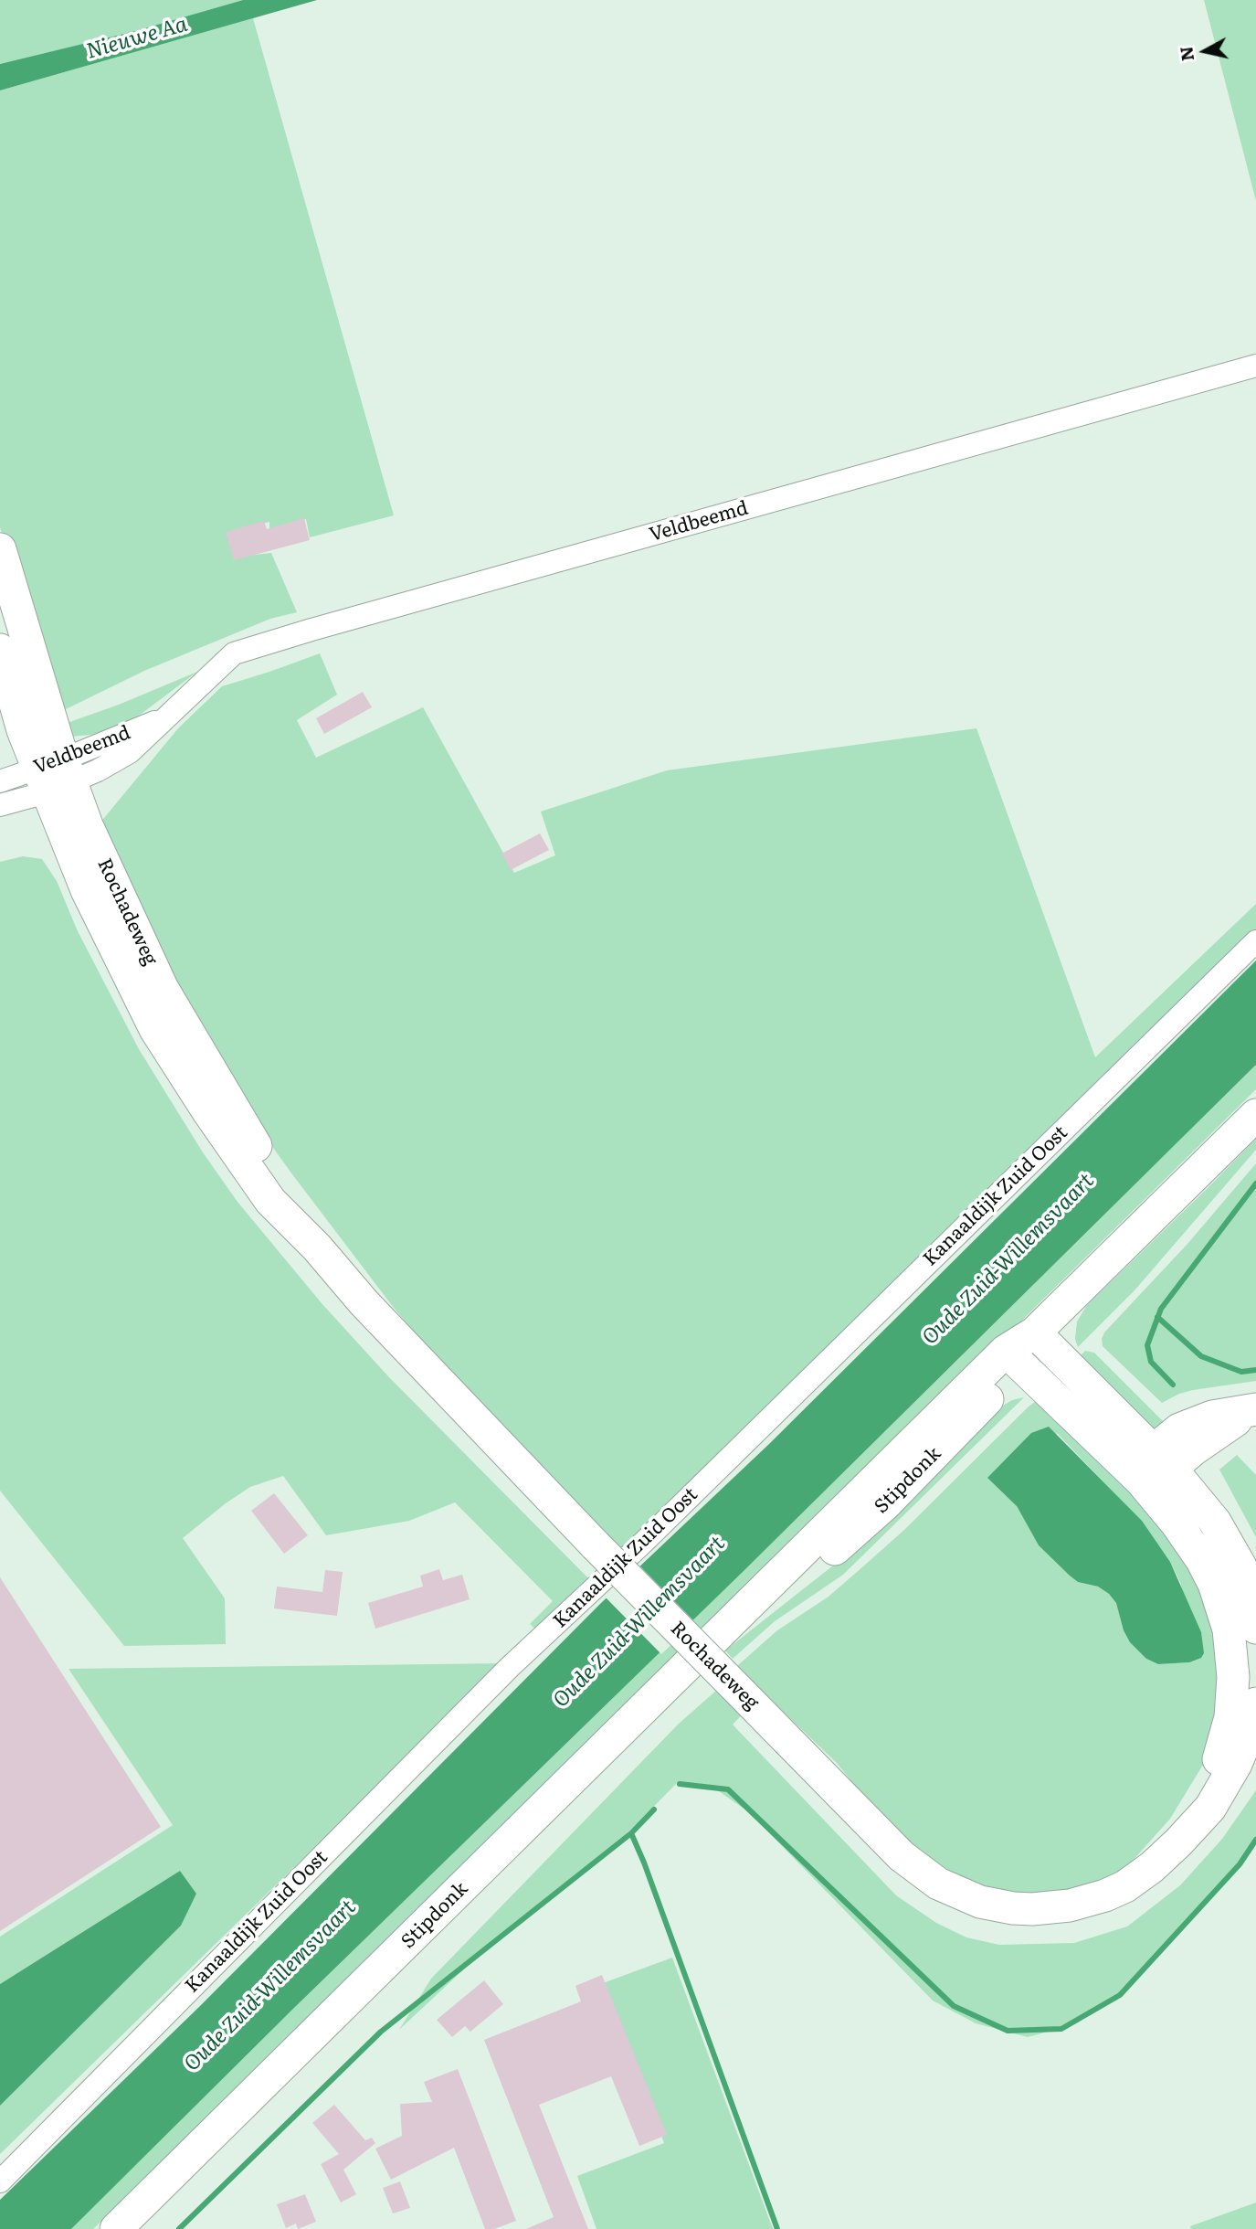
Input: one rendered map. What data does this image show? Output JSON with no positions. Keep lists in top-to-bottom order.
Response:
{
  "streets": {
    "main road": ["Rochadeweg", "Stipdonk"],
    "street": ["Veldbeemd", "Kanaaldijk Zuid Oost"]
  },
  "crossings": [
    ["Veldbeemd", "Rochadeweg"],
    ["Rochadeweg", "Stipdonk"]
  ],
  "water": ["Nieuwe Aa", "Oude Zuid-Willemsvaart"],
  "north": "left"
}
